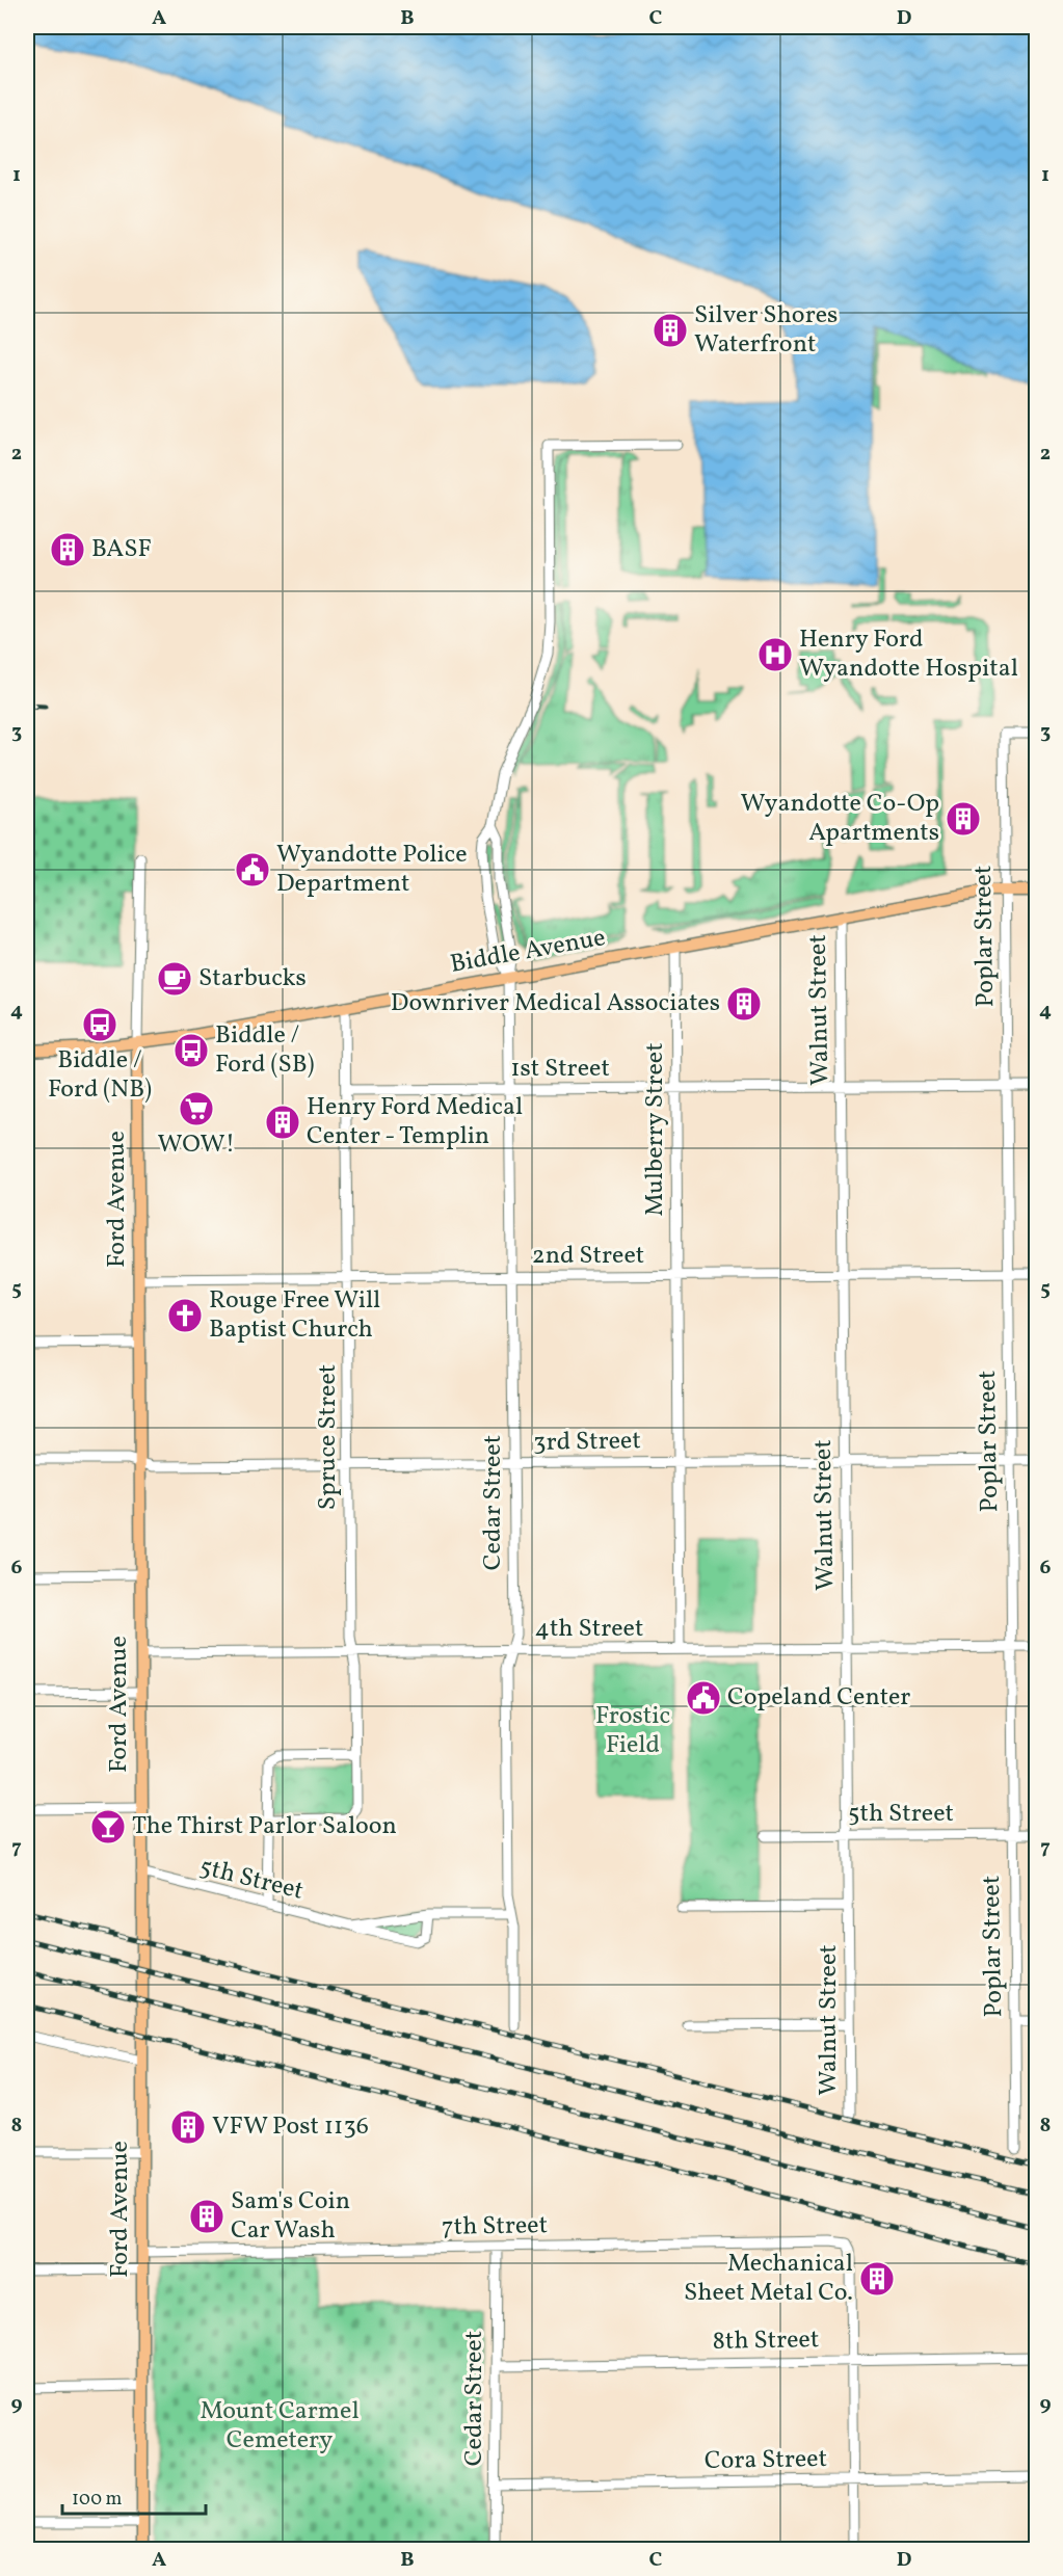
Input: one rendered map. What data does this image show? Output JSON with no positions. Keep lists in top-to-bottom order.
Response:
{
  "streets": {
    "main road": ["Biddle Avenue", "Ford Avenue"],
    "street": [
      "Poplar Street",
      "Walnut Street",
      "1st Street",
      "Mulberry Street",
      "2nd Street",
      "Spruce Street",
      "3rd Street",
      "Cedar Street",
      "4th Street",
      "5th Street",
      "7th Street",
      "8th Street",
      "Cora Street"
    ]
  },
  "crossings": [
    ["Poplar Street", "Biddle Avenue"],
    ["Poplar Street", "1st Street"],
    ["Poplar Street", "2nd Street"],
    ["Poplar Street", "3rd Street"],
    ["Poplar Street", "4th Street"],
    ["Poplar Street", "5th Street"],
    ["Biddle Avenue", "Walnut Street"],
    ["Biddle Avenue", "Mulberry Street"],
    ["Biddle Avenue", "Ford Avenue"],
    ["Biddle Avenue", "Spruce Street"],
    ["Biddle Avenue", "Cedar Street"],
    ["Walnut Street", "1st Street"],
    ["Walnut Street", "2nd Street"],
    ["Walnut Street", "3rd Street"],
    ["Walnut Street", "4th Street"],
    ["Walnut Street", "5th Street"],
    ["1st Street", "Mulberry Street"],
    ["1st Street", "Spruce Street"],
    ["1st Street", "Cedar Street"],
    ["Mulberry Street", "2nd Street"],
    ["Mulberry Street", "3rd Street"],
    ["Mulberry Street", "4th Street"],
    ["Ford Avenue", "2nd Street"],
    ["Ford Avenue", "3rd Street"],
    ["Ford Avenue", "4th Street"],
    ["Ford Avenue", "5th Street"],
    ["Ford Avenue", "7th Street"],
    ["2nd Street", "Spruce Street"],
    ["2nd Street", "Cedar Street"],
    ["Spruce Street", "3rd Street"],
    ["Spruce Street", "4th Street"],
    ["3rd Street", "Cedar Street"],
    ["Cedar Street", "4th Street"],
    ["Cedar Street", "5th Street"],
    ["Cedar Street", "7th Street"],
    ["Cedar Street", "8th Street"],
    ["Cedar Street", "Cora Street"],
    ["7th Street", "8th Street"]
  ],
  "parks": ["Frostic Field", "Mount Carmel Cemetery"],
  "places": {
    "building": [
      "Silver Shores Waterfront",
      "BASF",
      "Wyandotte Co-Op Apartments",
      "Downriver Medical Associates",
      "Henry Ford Medical Center - Templin",
      "VFW Post 1136",
      "Sam's Coin Car Wash",
      "Mechanical Sheet Metal Co."
    ],
    "hospital": ["Henry Ford Wyandotte Hospital"],
    "public building": ["Wyandotte Police Department", "Copeland Center"],
    "cafe": ["Starbucks"],
    "bus stop": ["Biddle / Ford (NB)", "Biddle / Ford (SB)"],
    "supermarket": ["WOW!"],
    "church": ["Rouge Free Will Baptist Church"],
    "bar": ["The Thirst Parlor Saloon"]
  },
  "scale_bar": "100 m",
  "grid": {
    "columns": [
      "A",
      "B",
      "C",
      "D"
    ],
    "rows": [
      "1",
      "2",
      "3",
      "4",
      "5",
      "6",
      "7",
      "8",
      "9"
    ]
  }
}
